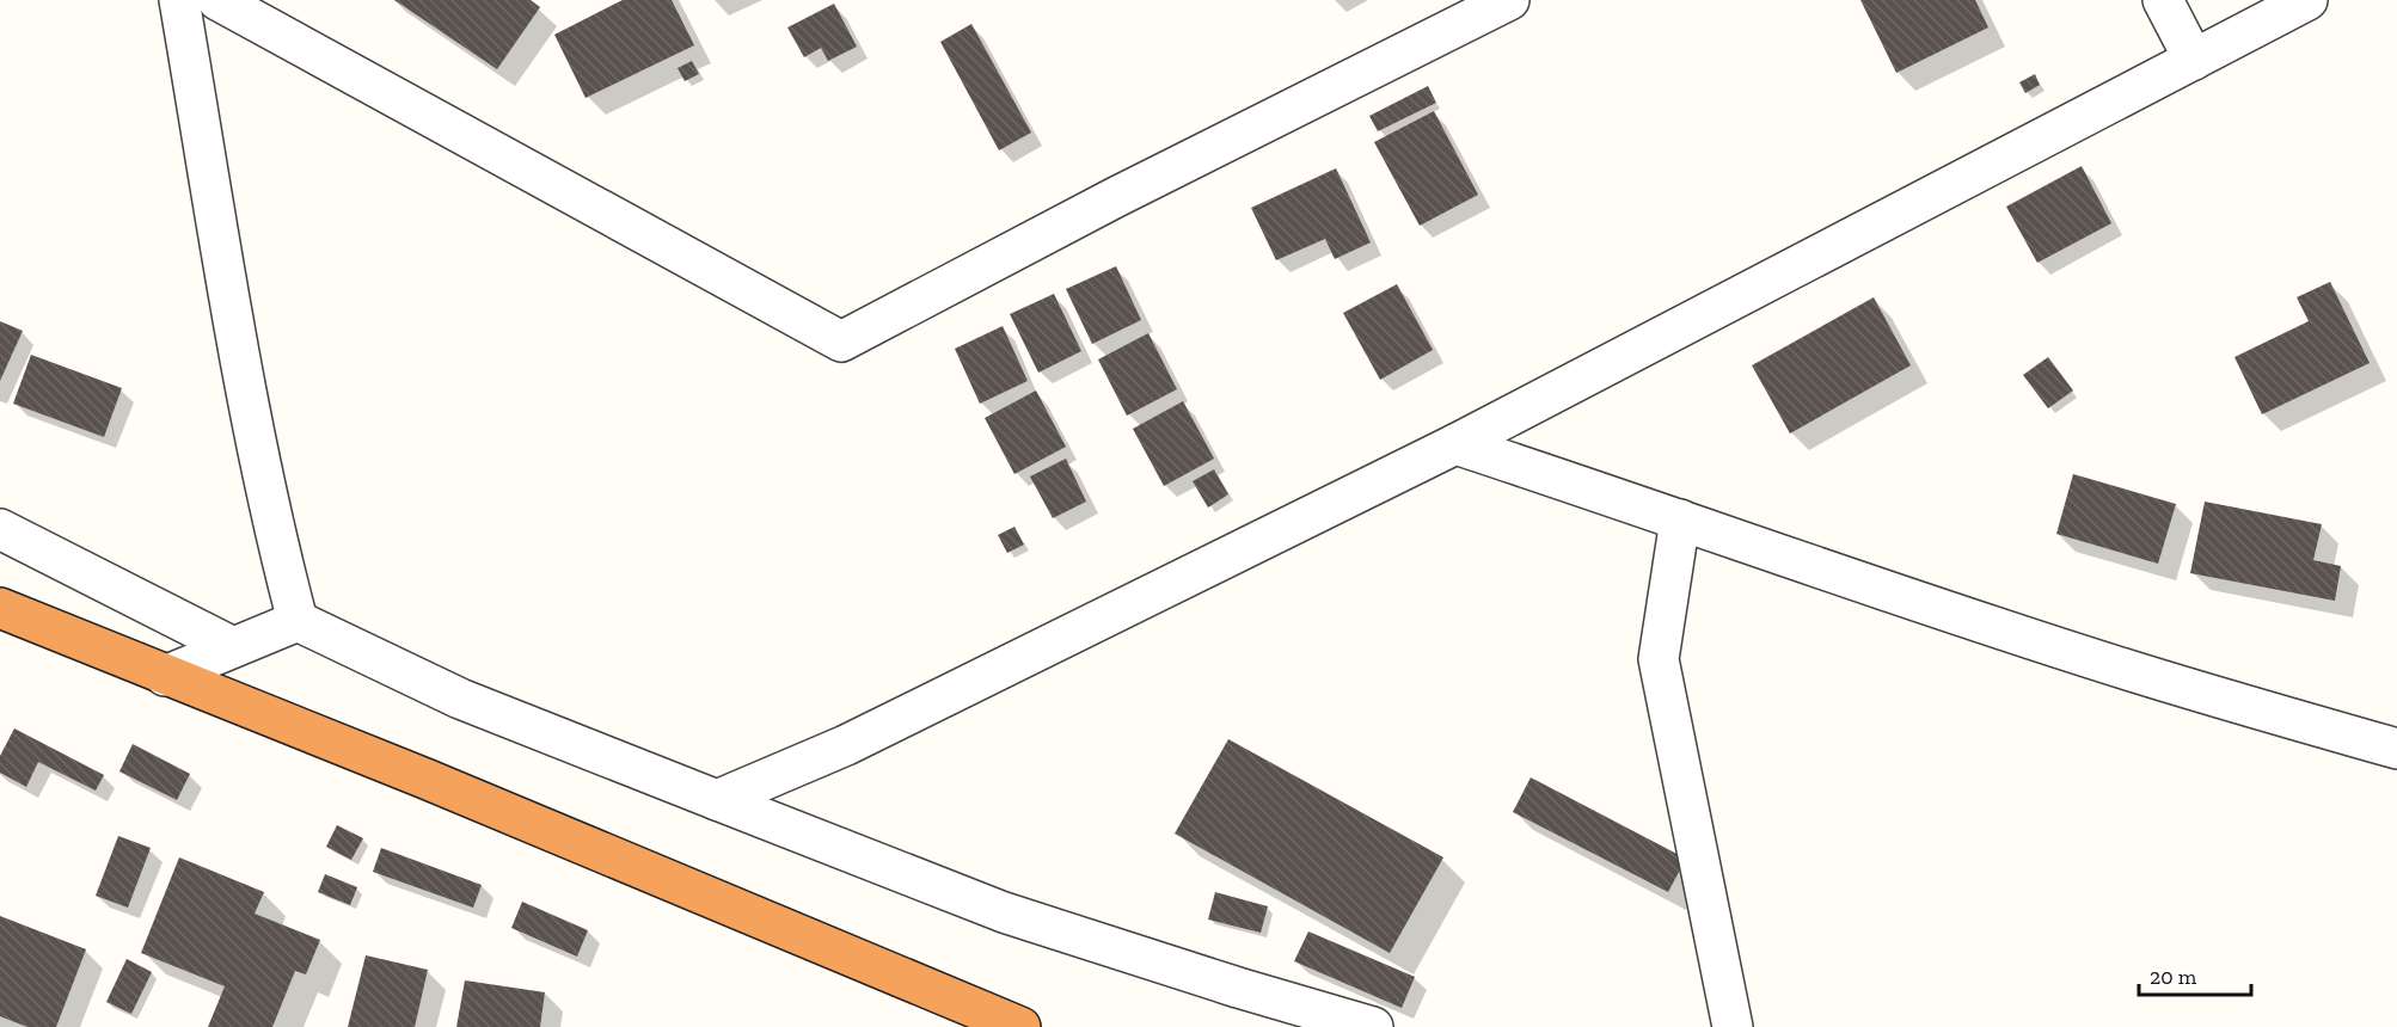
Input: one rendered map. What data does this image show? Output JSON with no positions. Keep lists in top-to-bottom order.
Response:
{
  "scale_bar": "20 m"
}
